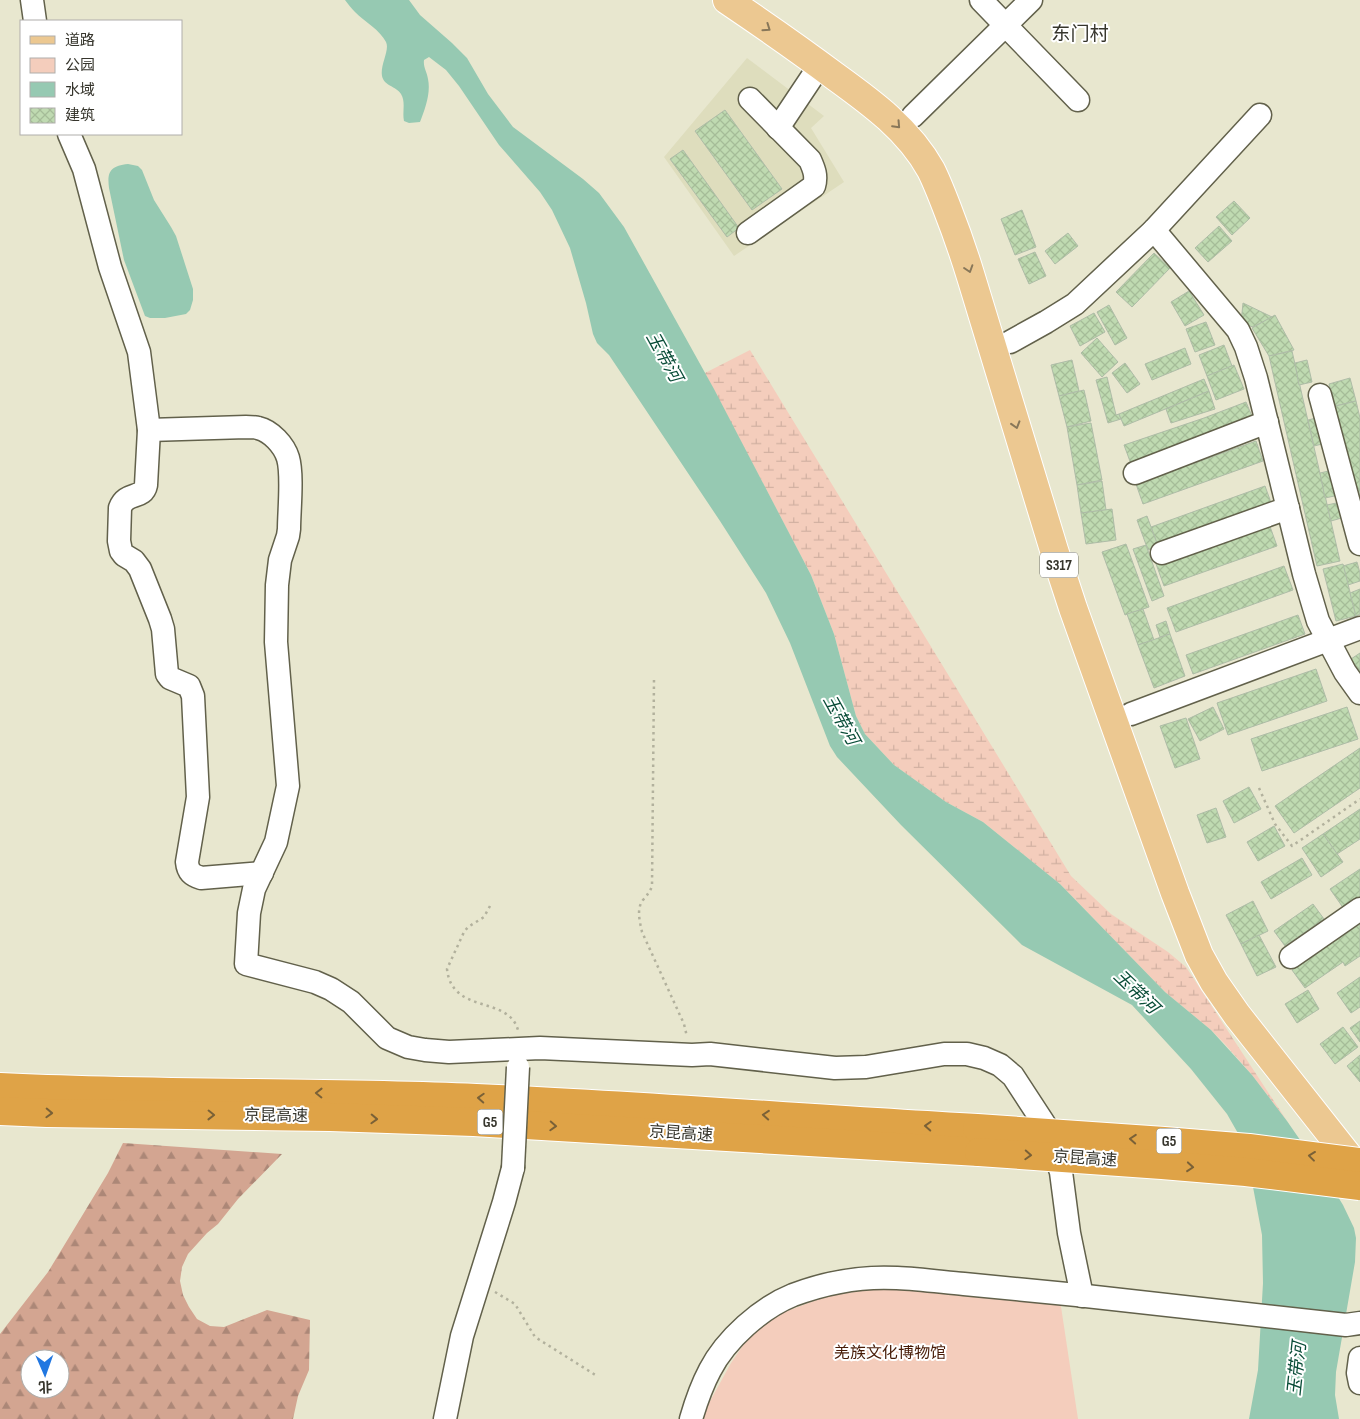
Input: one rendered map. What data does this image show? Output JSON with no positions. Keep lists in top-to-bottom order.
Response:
{
  "streets": {
    "highway": ["京昆高速", "G5"],
    "main road": ["S317"]
  },
  "districts": ["东门村"],
  "water": ["玉带河"],
  "parks": ["羌族文化博物馆"],
  "legend": [
    "道路",
    "公园",
    "水域",
    "建筑"
  ],
  "north": "bottom"
}
